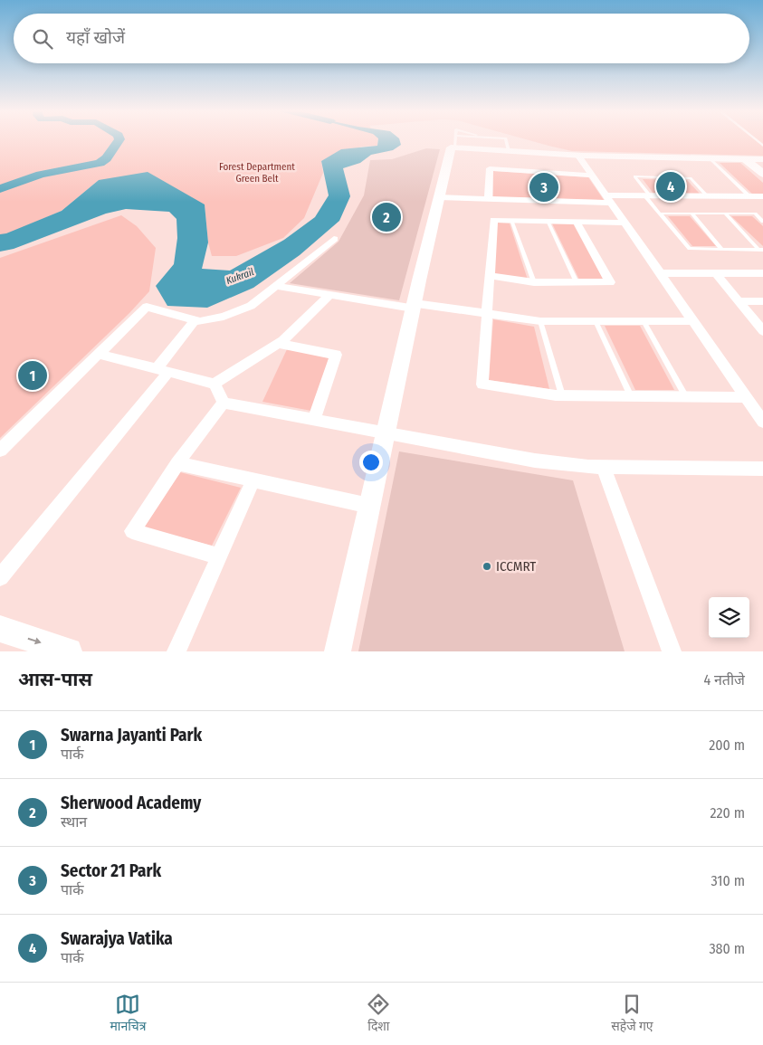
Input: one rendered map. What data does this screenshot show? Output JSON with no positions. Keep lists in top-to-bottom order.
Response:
{
  "water": ["Kukrail"],
  "parks": ["Forest Department Green Belt"],
  "places": ["ICCMRT"],
  "page": {
    "search": "यहाँ खोजें",
    "pins": [
      "4",
      "3",
      "2",
      "1"
    ],
    "heading": ["आस-पास", "4 नतीजे"],
    "list": [
      {
        "mark": "1",
        "name": "Swarna Jayanti Park",
        "note": "पार्क",
        "value": "200 m"
      },
      {
        "mark": "2",
        "name": "Sherwood Academy",
        "note": "स्थान",
        "value": "220 m"
      },
      {
        "mark": "3",
        "name": "Sector 21 Park",
        "note": "पार्क",
        "value": "310 m"
      },
      {
        "mark": "4",
        "name": "Swarajya Vatika",
        "note": "पार्क",
        "value": "380 m"
      }
    ],
    "nav": ["मानचित्र", "दिशा", "सहेजे गए"]
  }
}
